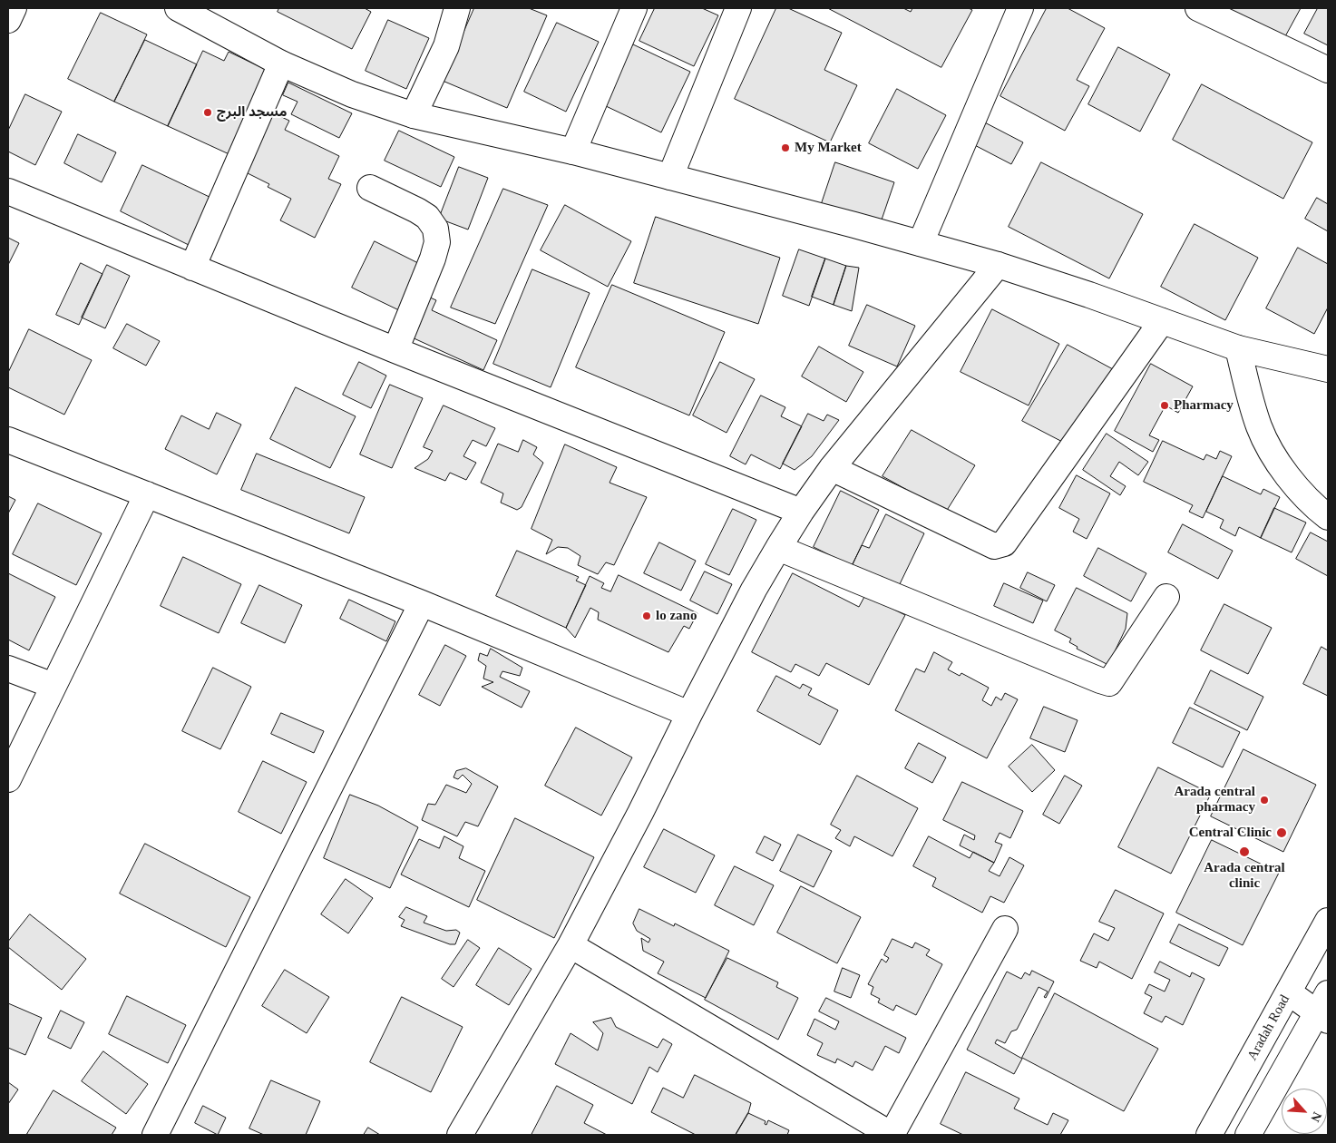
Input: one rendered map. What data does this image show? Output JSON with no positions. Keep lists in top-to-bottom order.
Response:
{
  "streets": {
    "street": ["Aradah Road"]
  },
  "places": [
    "مسجد البرج",
    "My Market",
    "Pharmacy",
    "lo zano",
    "Arada central pharmacy",
    "Central Clinic",
    "Arada central clinic"
  ],
  "north": "bottom right"
}
